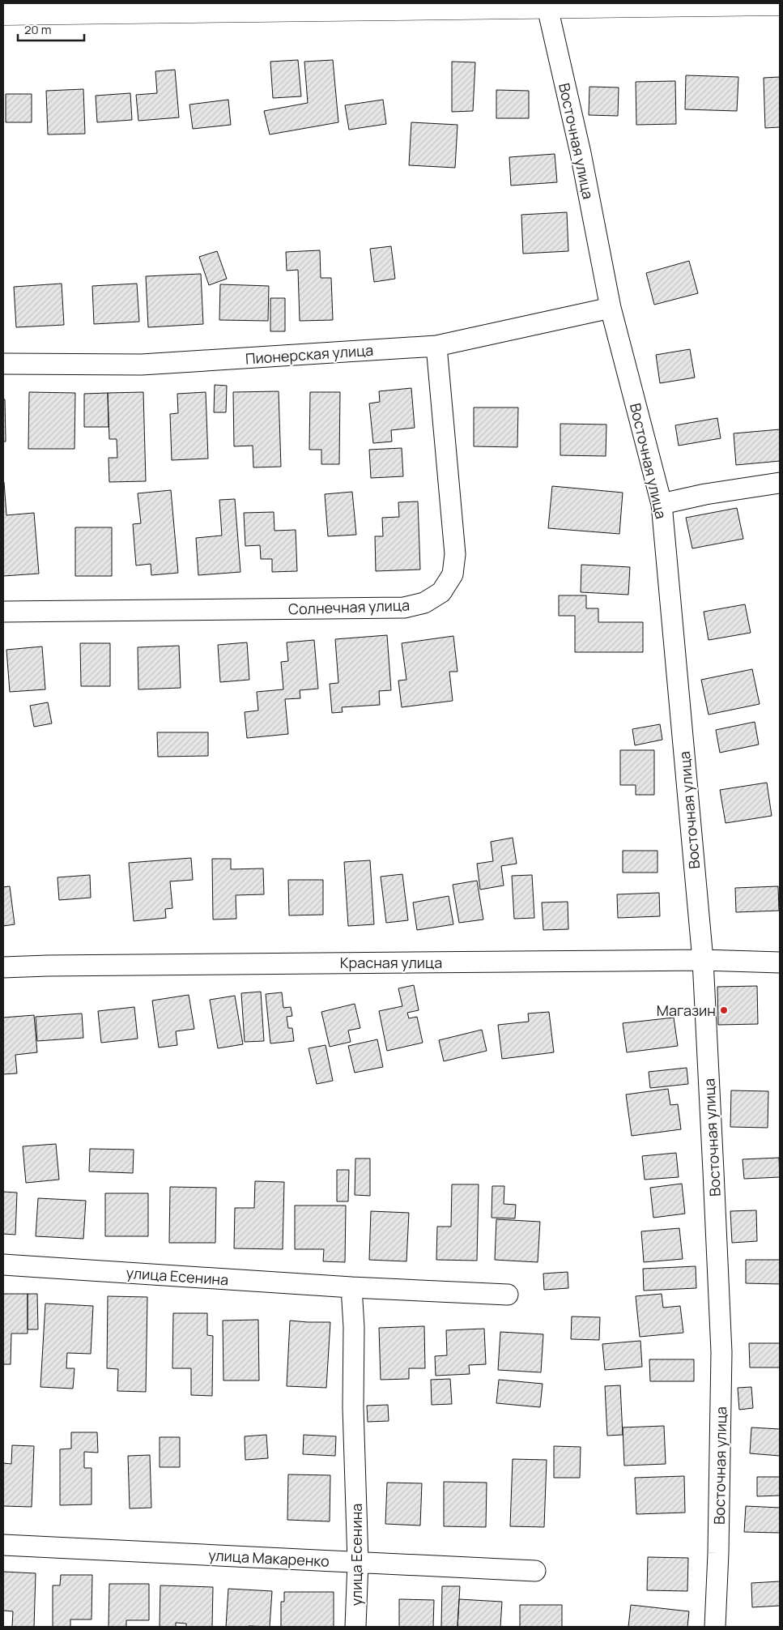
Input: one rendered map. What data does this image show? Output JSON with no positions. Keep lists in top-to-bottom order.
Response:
{
  "streets": {
    "street": [
      "Восточная улица",
      "Пионерская улица",
      "Солнечная улица",
      "Красная улица",
      "улица Есенина",
      "улица Макаренко"
    ]
  },
  "crossings": [
    ["Восточная улица", "Пионерская улица"],
    ["Восточная улица", "Красная улица"],
    ["Пионерская улица", "Солнечная улица"],
    ["улица Есенина", "улица Макаренко"]
  ],
  "places": ["Магазин"],
  "scale_bar": "20 m"
}
